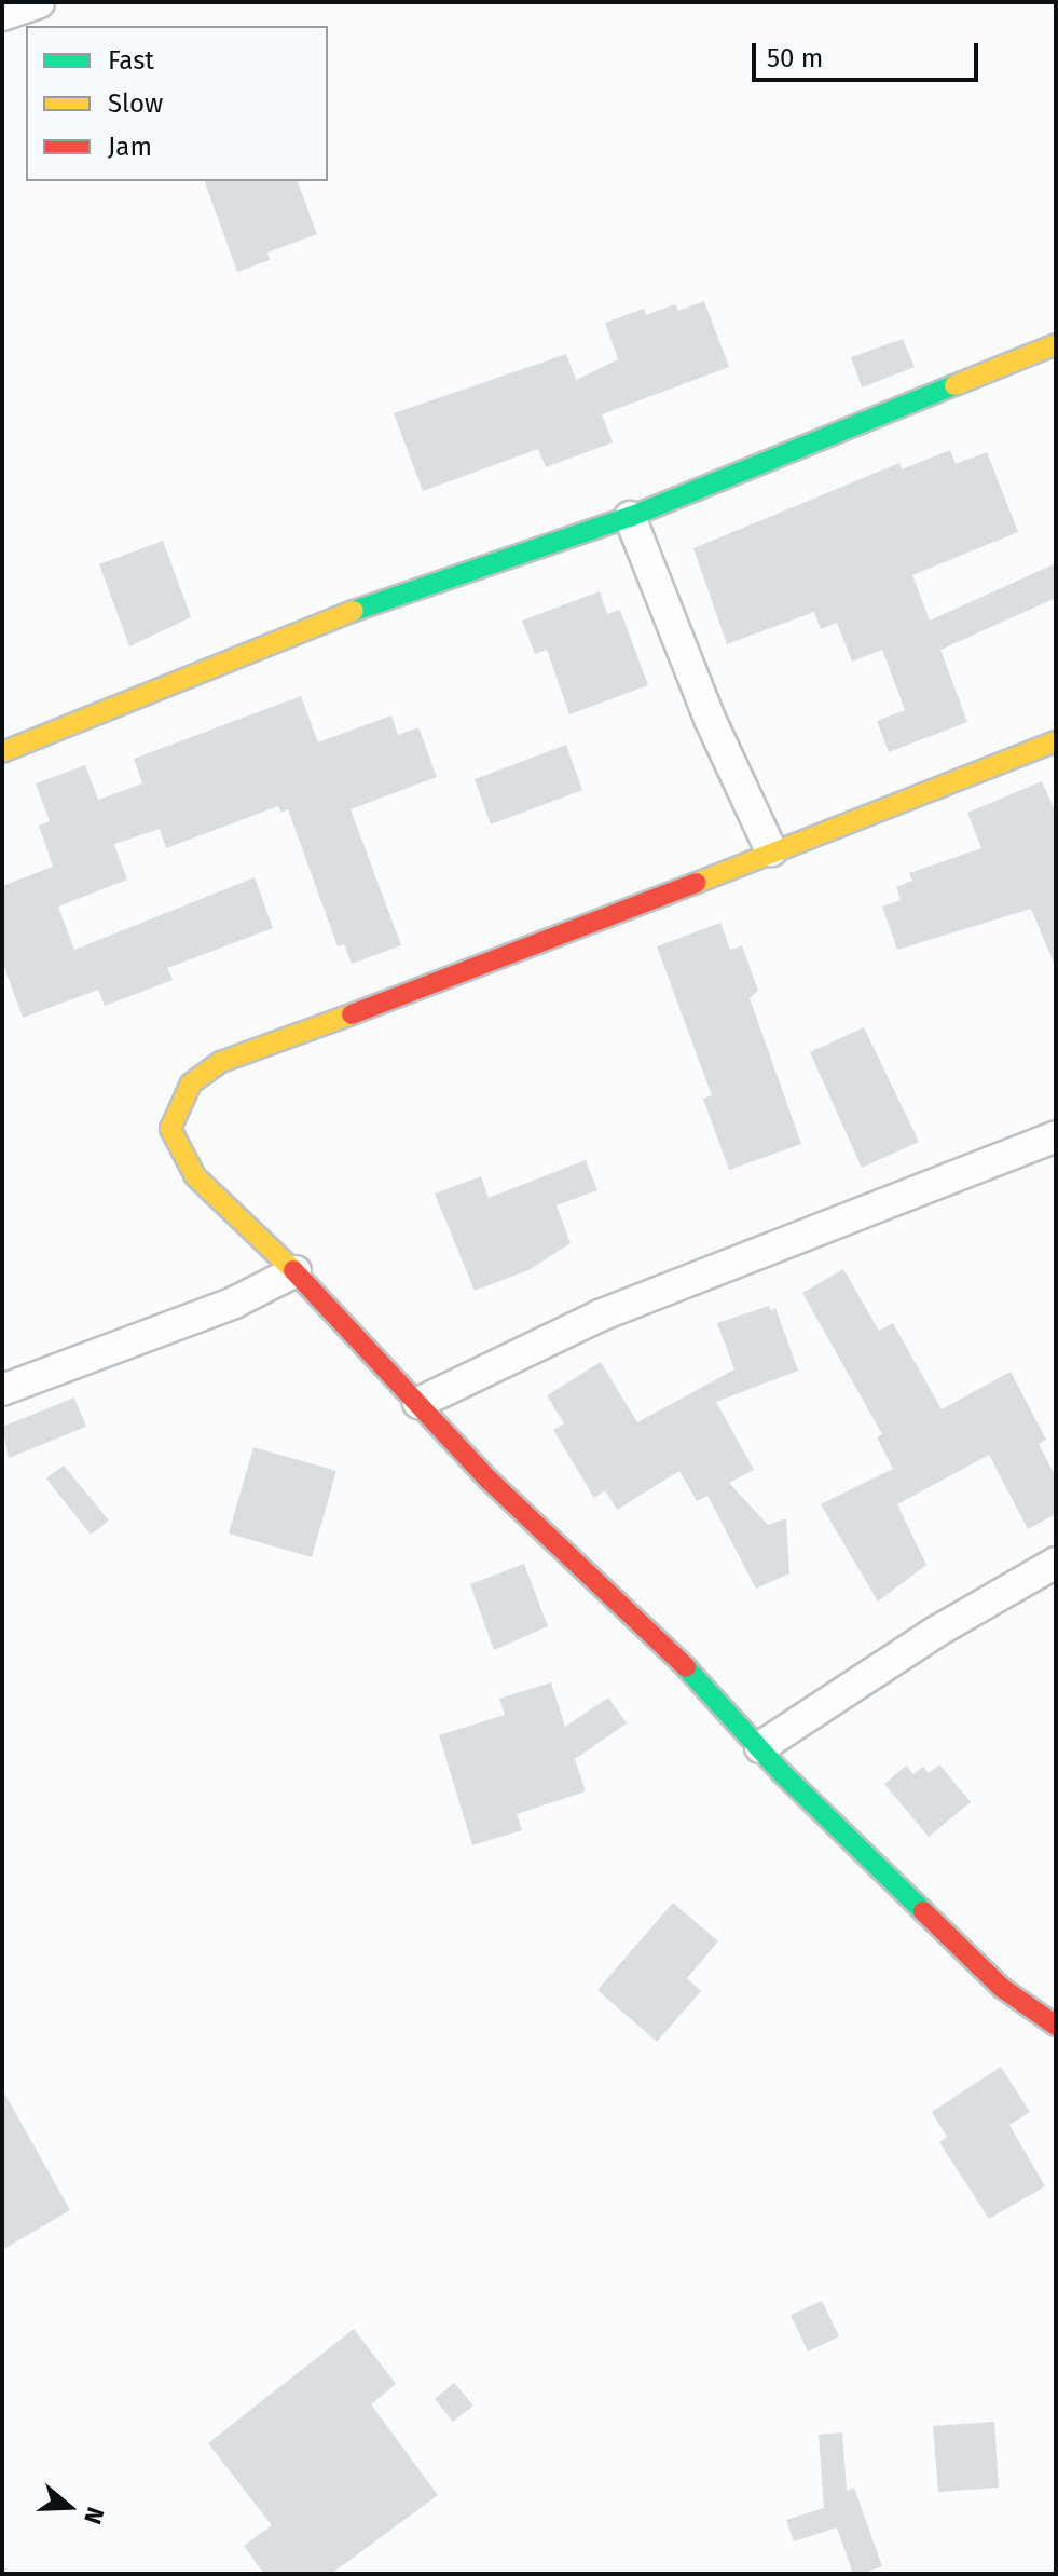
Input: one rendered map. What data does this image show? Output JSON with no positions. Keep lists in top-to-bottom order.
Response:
{
  "legend": ["Fast", "Slow", "Jam"],
  "scale_bar": "50 m",
  "north": "right"
}
